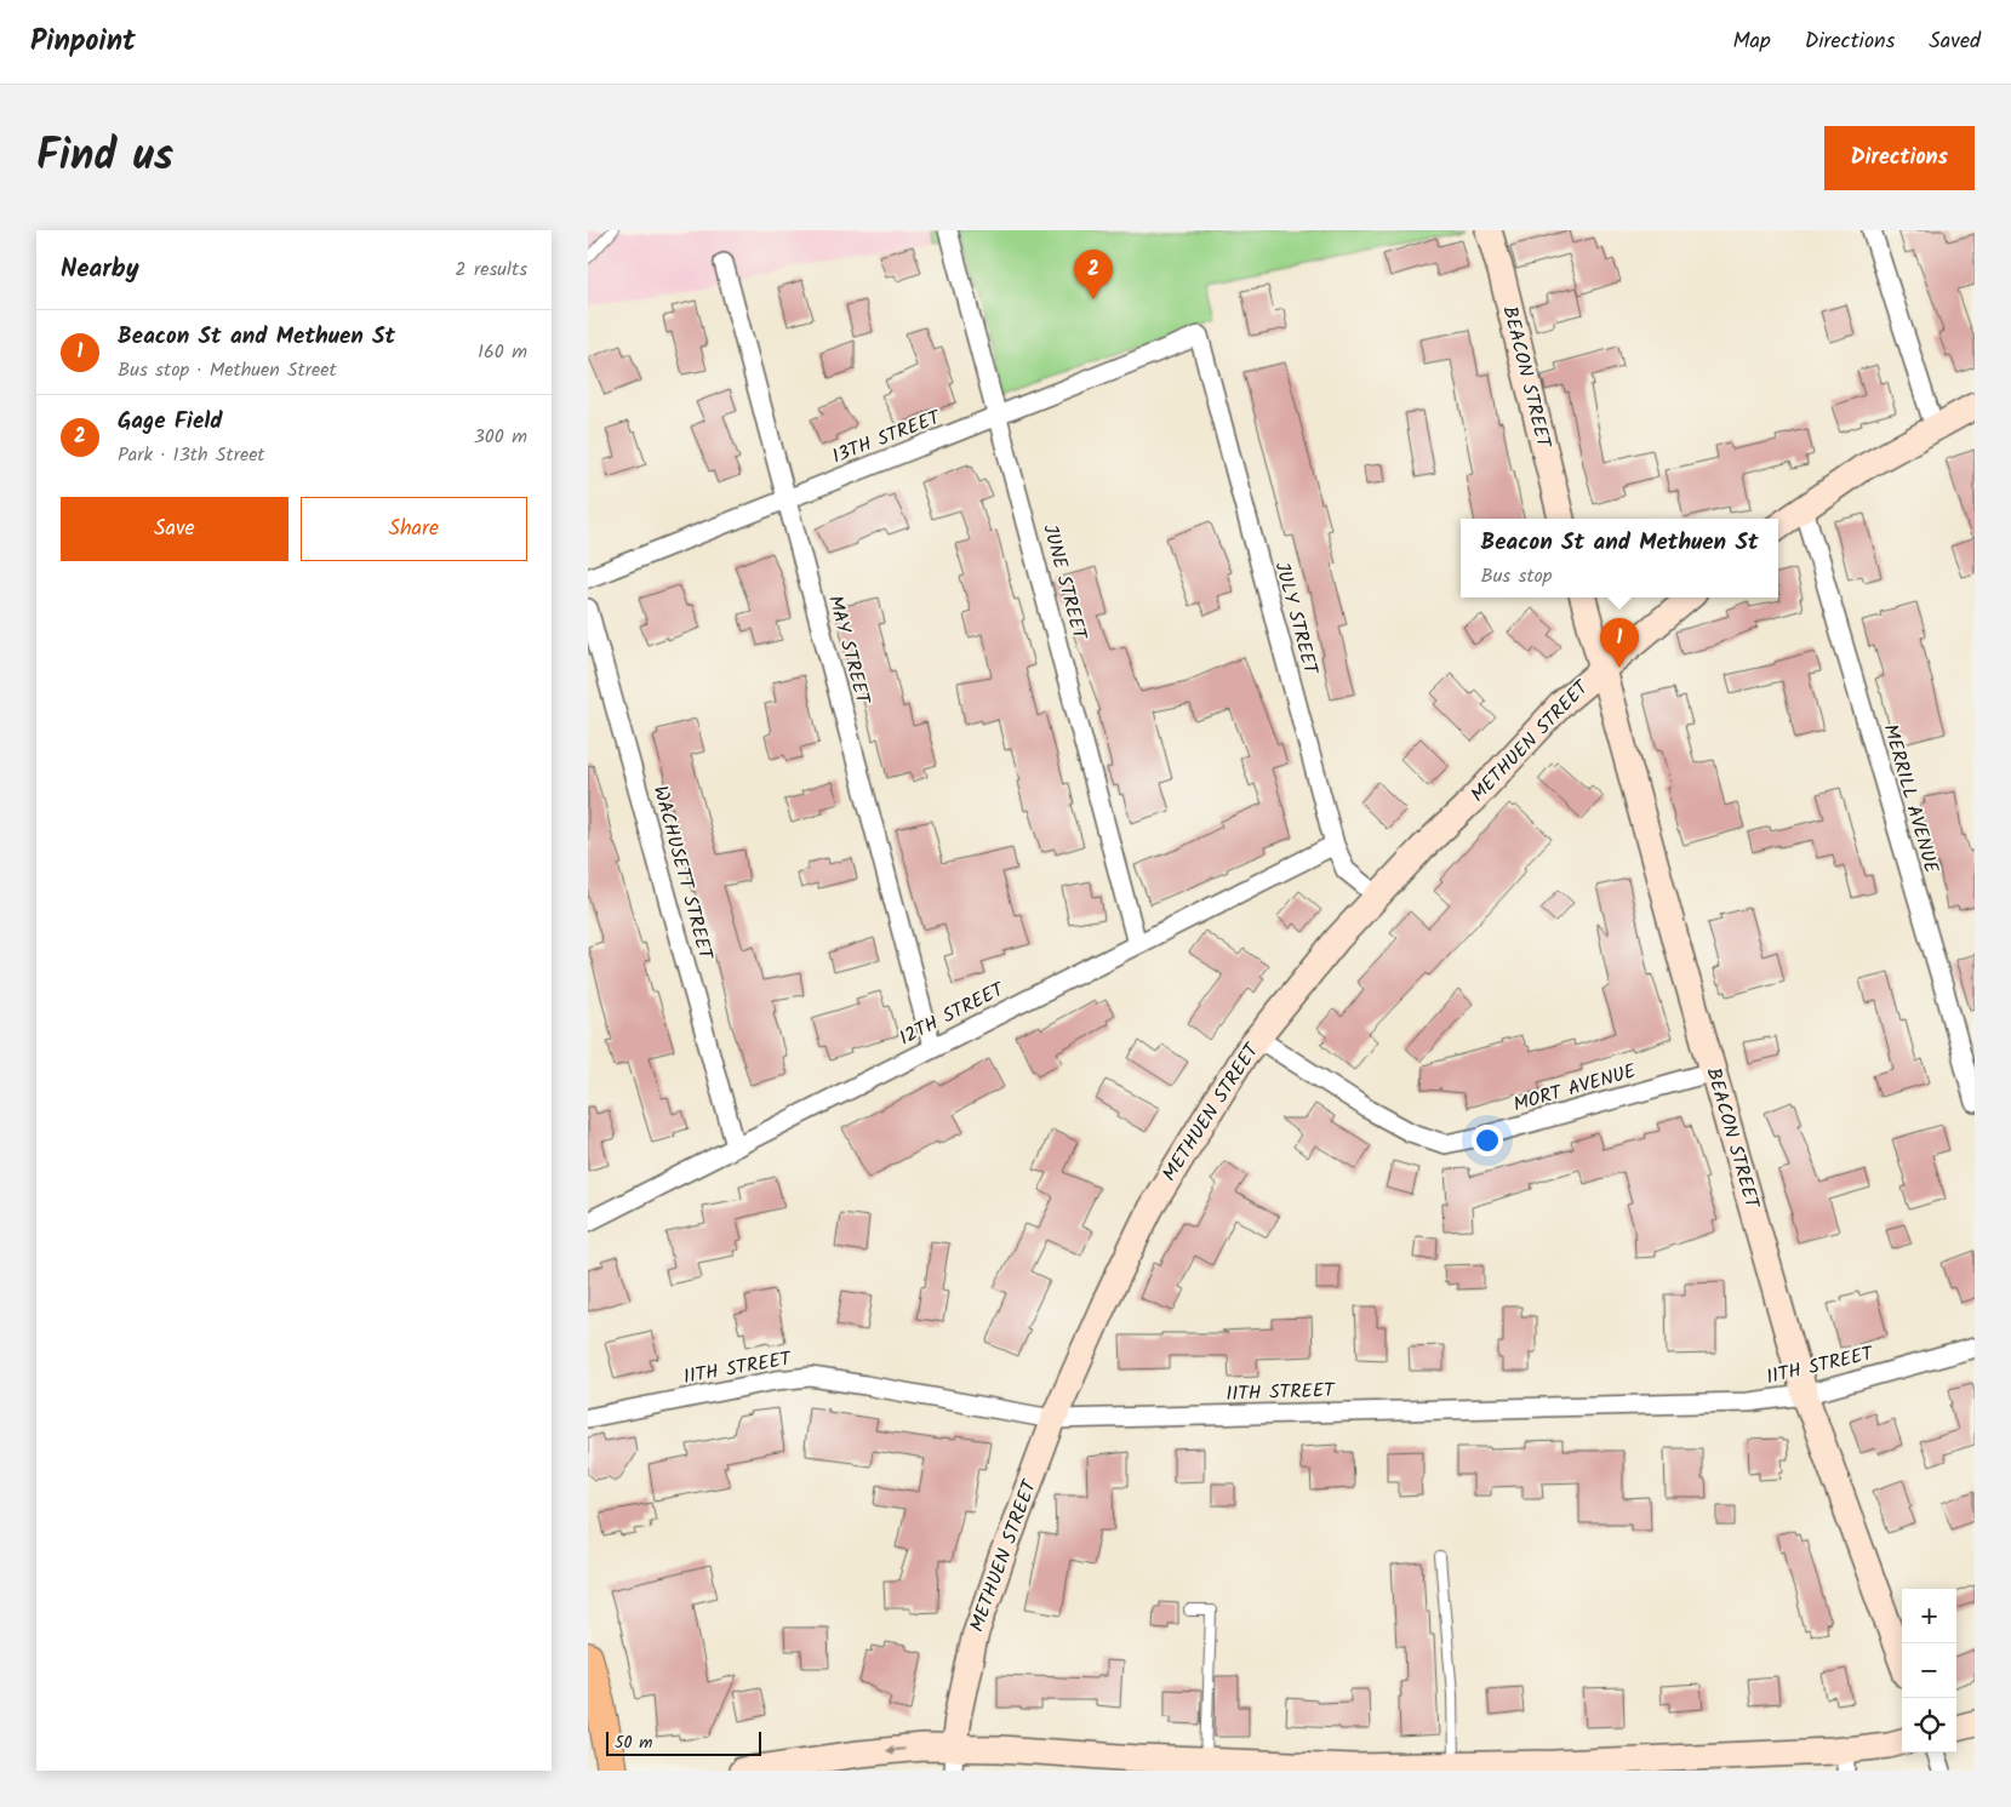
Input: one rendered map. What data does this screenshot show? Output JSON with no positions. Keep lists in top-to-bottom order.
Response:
{
  "streets": {
    "street": [
      "BEACON STREET",
      "13TH STREET",
      "JUNE STREET",
      "JULY STREET",
      "MAY STREET",
      "METHUEN STREET",
      "MERRILL AVENUE",
      "WACHUSETT STREET",
      "12TH STREET",
      "MORT AVENUE",
      "11TH STREET"
    ]
  },
  "crossings": [
    ["BEACON STREET", "METHUEN STREET"],
    ["BEACON STREET", "MORT AVENUE"],
    ["BEACON STREET", "11TH STREET"],
    ["13TH STREET", "JUNE STREET"],
    ["13TH STREET", "JULY STREET"],
    ["13TH STREET", "MAY STREET"],
    ["JUNE STREET", "12TH STREET"],
    ["JULY STREET", "METHUEN STREET"],
    ["JULY STREET", "12TH STREET"],
    ["MAY STREET", "12TH STREET"],
    ["METHUEN STREET", "MORT AVENUE"],
    ["METHUEN STREET", "11TH STREET"],
    ["WACHUSETT STREET", "12TH STREET"]
  ],
  "scale_bar": "50 m",
  "page": {
    "header": "Pinpoint",
    "nav": ["Map", "Directions", "Saved"],
    "title": "Find us",
    "buttons": [
      "Directions",
      ["Save", "Share"]
    ],
    "heading": ["Nearby", "2 results"],
    "pins": ["2", "1"],
    "list": [
      {
        "mark": "1",
        "name": "Beacon St and Methuen St",
        "note": "Bus stop · Methuen Street",
        "value": "160 m"
      },
      {
        "mark": "2",
        "name": "Gage Field",
        "note": "Park · 13th Street",
        "value": "300 m"
      }
    ],
    "popup": ["Beacon St and Methuen St", "Bus stop"],
    "map_buttons": ["+", "−"],
    "scale": "50 m"
  }
}
